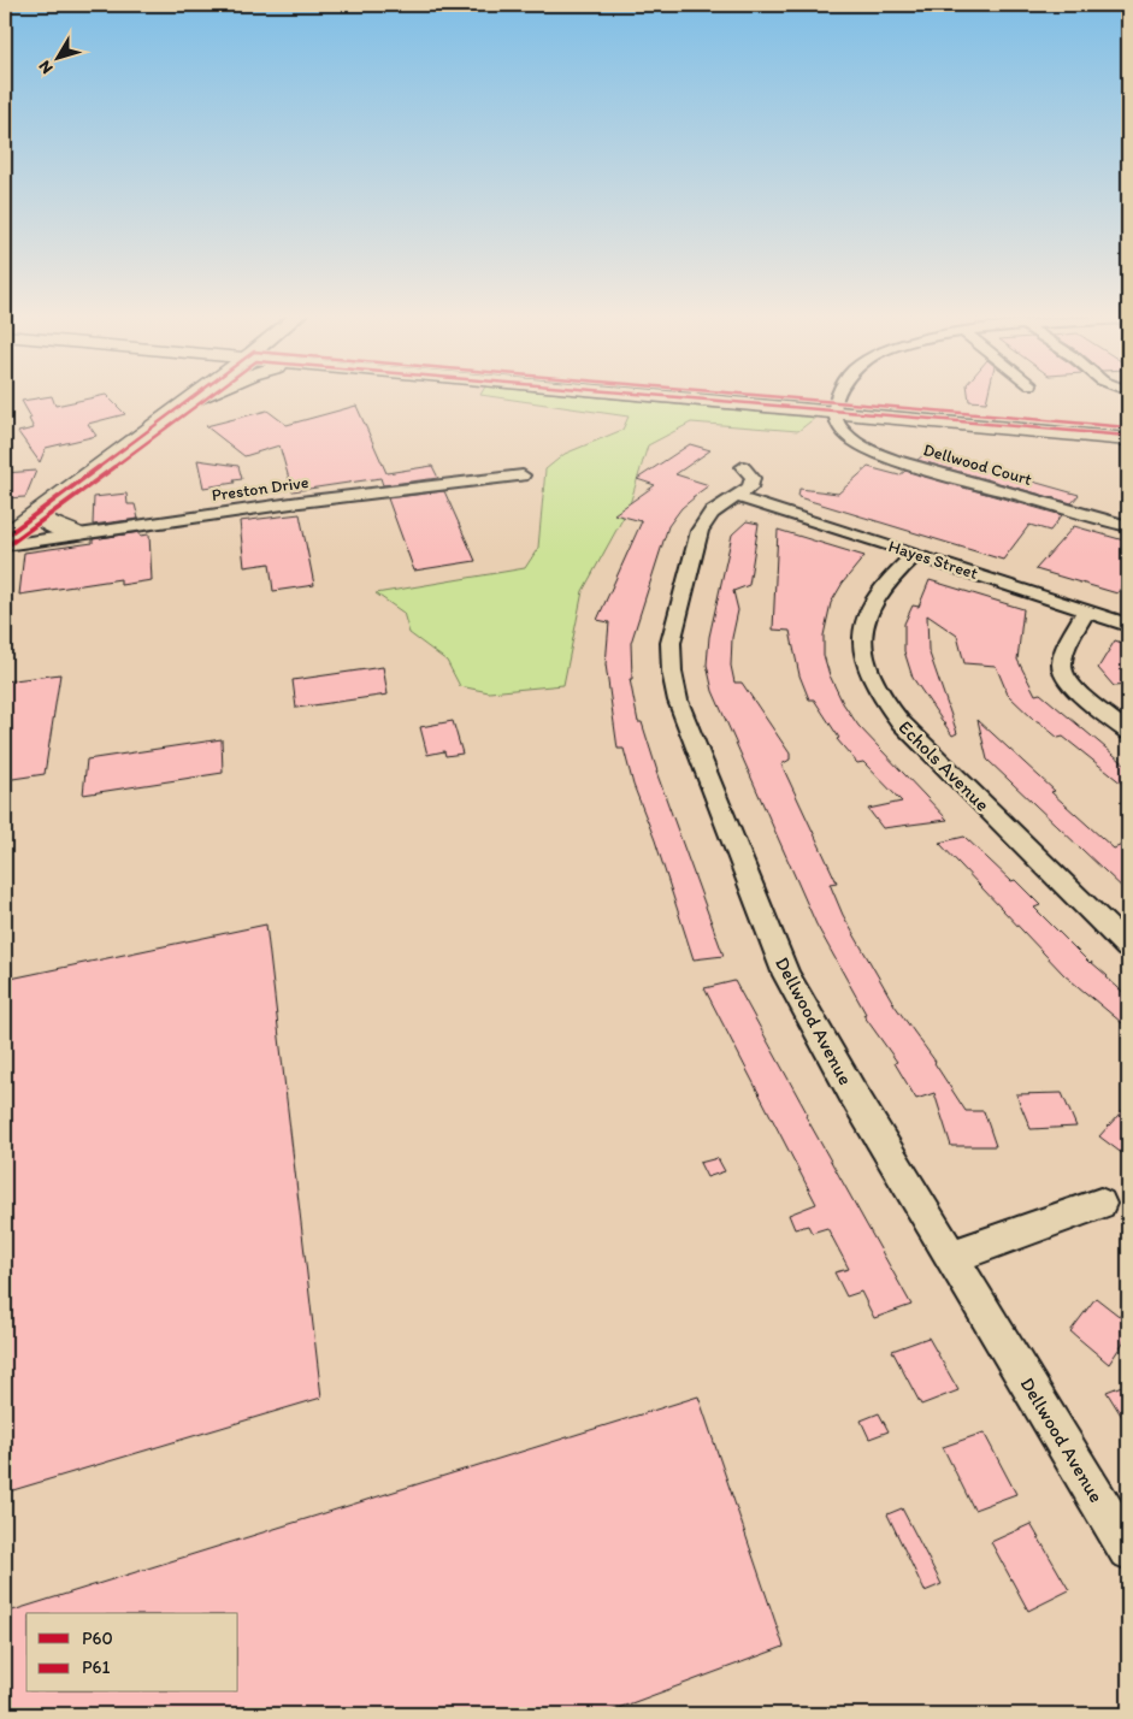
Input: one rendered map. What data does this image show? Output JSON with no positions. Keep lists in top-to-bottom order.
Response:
{
  "streets": {
    "street": [
      "Dellwood Court",
      "Preston Drive",
      "Hayes Street",
      "Echols Avenue",
      "Dellwood Avenue"
    ]
  },
  "crossings": [
    ["Hayes Street", "Echols Avenue"],
    ["Hayes Street", "Dellwood Avenue"]
  ],
  "lines": ["transit line P60", "transit line P61"],
  "legend": ["P60", "P61"],
  "north": "bottom left"
}
